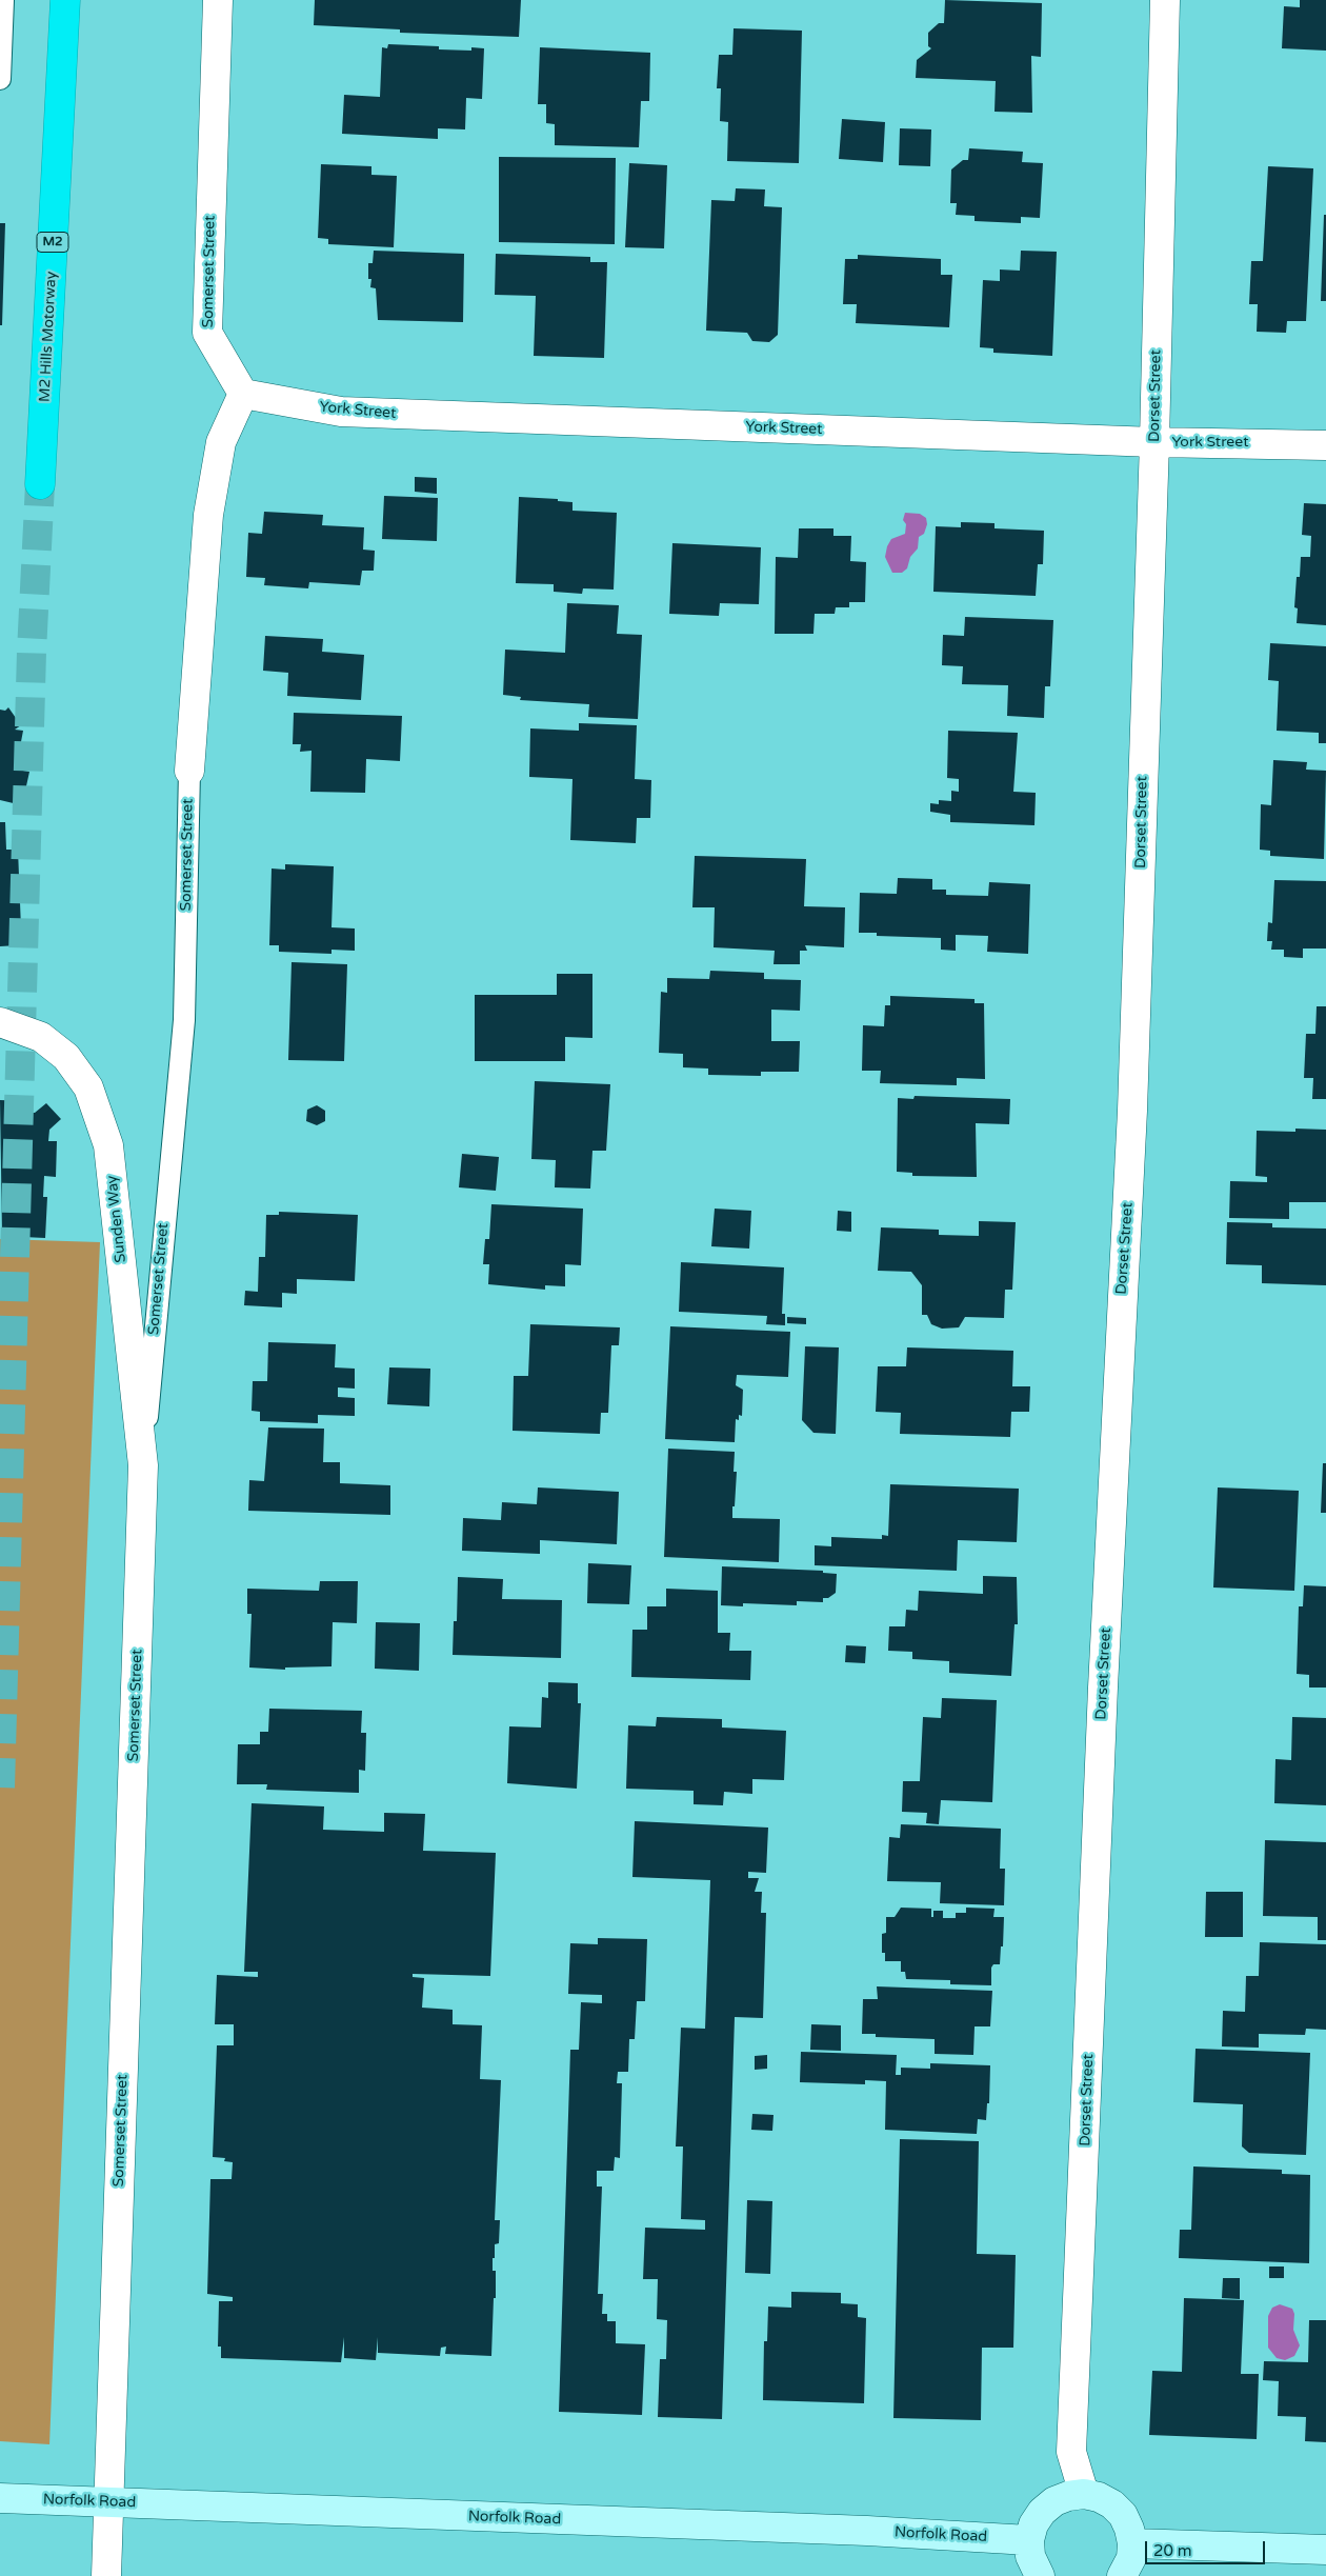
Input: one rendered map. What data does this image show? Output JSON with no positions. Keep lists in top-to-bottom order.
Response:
{
  "streets": {
    "highway": ["M2", "M2 Hills Motorway"],
    "street": [
      "Somerset Street",
      "Dorset Street",
      "York Street",
      "Sunden Way",
      "Norfolk Road"
    ]
  },
  "crossings": [
    ["Somerset Street", "York Street"],
    ["Somerset Street", "Sunden Way"],
    ["Somerset Street", "Norfolk Road"],
    ["Dorset Street", "York Street"]
  ],
  "scale_bar": "20 m"
}
